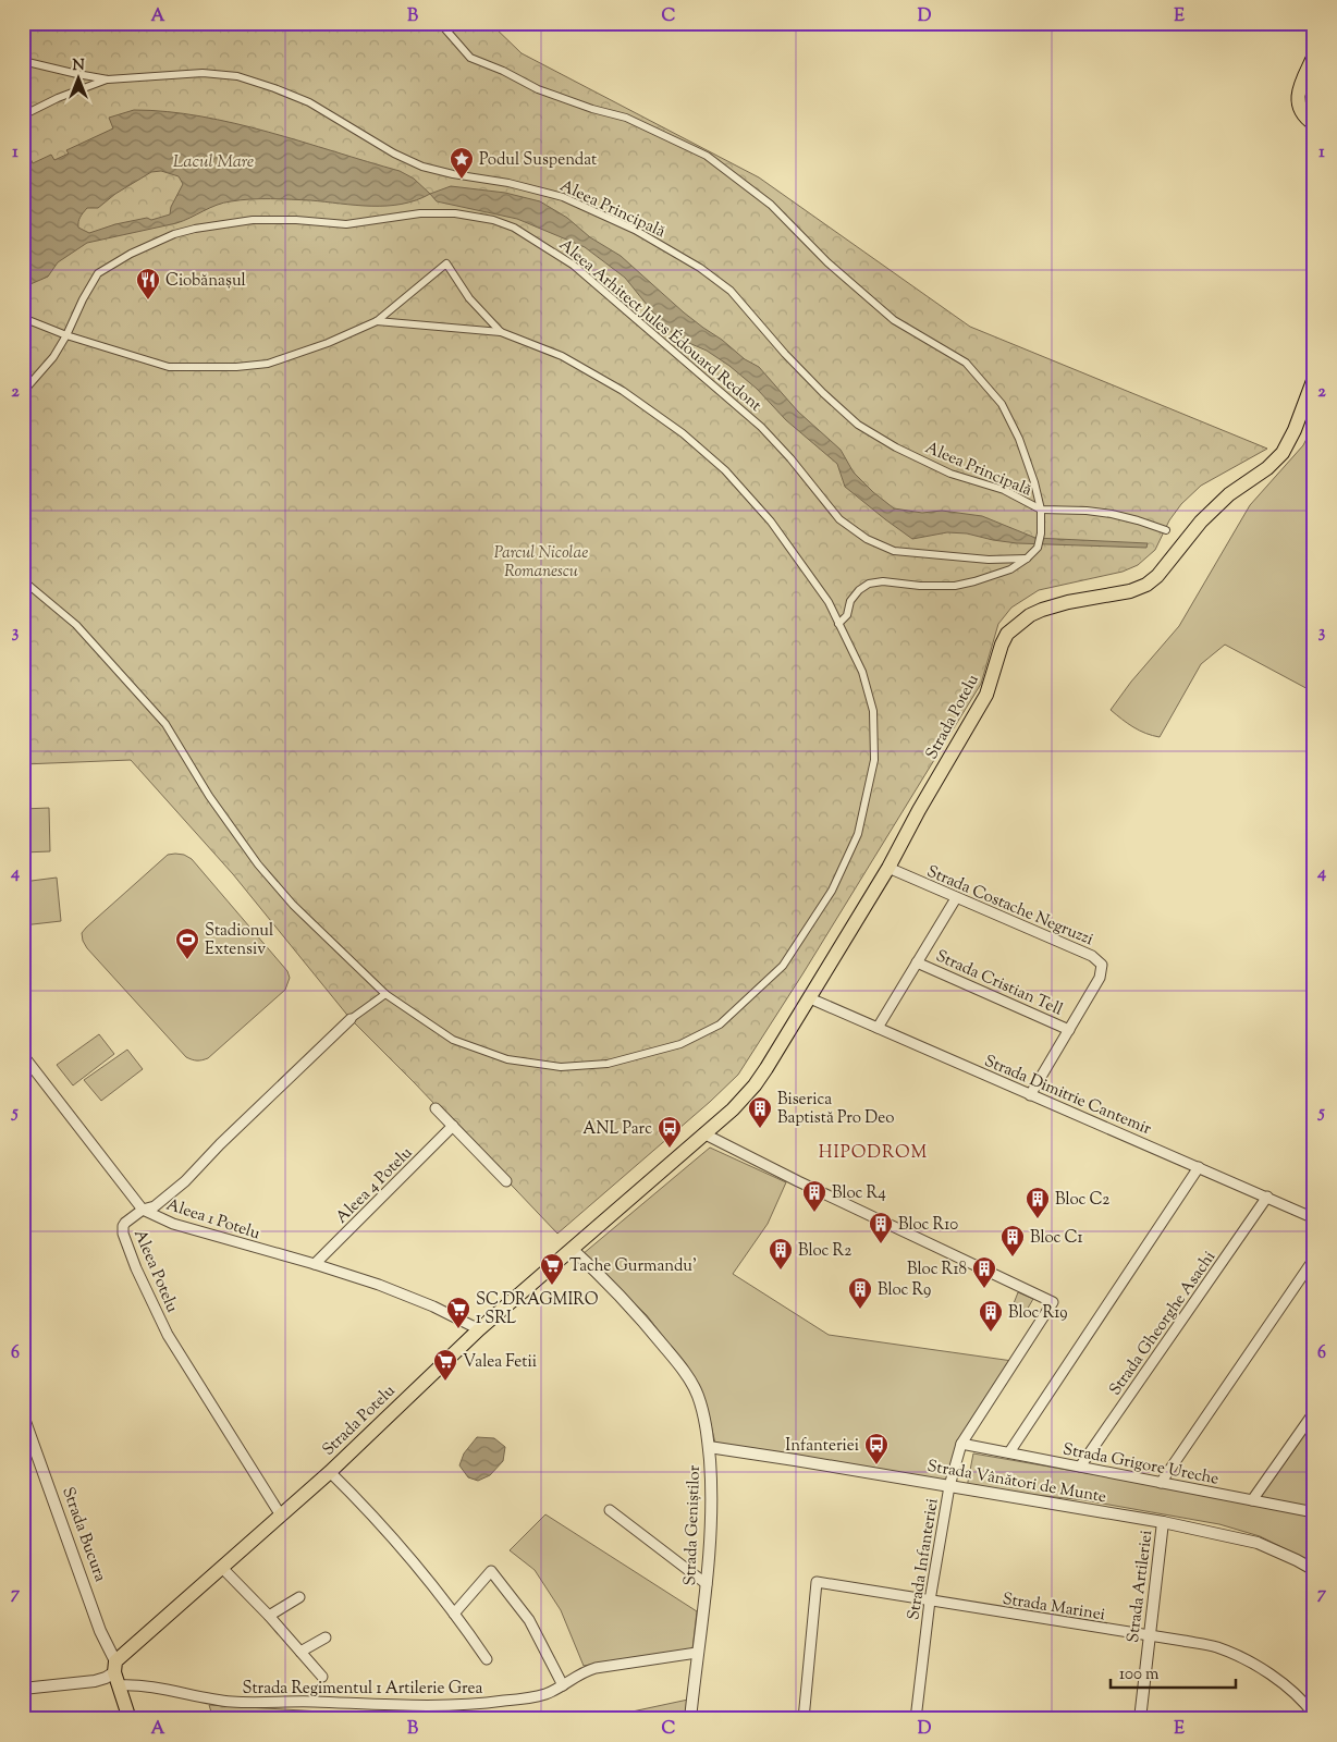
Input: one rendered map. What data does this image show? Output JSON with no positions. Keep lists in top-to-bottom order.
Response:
{
  "streets": {
    "main road": ["Strada Potelu", "Strada Bucura"],
    "street": [
      "Aleea Principală",
      "Aleea Arhitect Jules Édouard Redont",
      "Strada Costache Negruzzi",
      "Strada Cristian Tell",
      "Strada Dimitrie Cantemir",
      "Aleea 4 Potelu",
      "Aleea 1 Potelu",
      "Aleea Potelu",
      "Strada Gheorghe Asachi",
      "Strada Grigore Ureche",
      "Strada Vânători de Munte",
      "Strada Geniștilor",
      "Strada Infanteriei",
      "Strada Artileriei",
      "Strada Marinei",
      "Strada Regimentul 1 Artilerie Grea"
    ]
  },
  "crossings": [
    ["Strada Potelu", "Strada Costache Negruzzi"],
    ["Strada Potelu", "Strada Dimitrie Cantemir"],
    ["Strada Potelu", "Aleea 1 Potelu"],
    ["Strada Potelu", "Aleea Potelu"],
    ["Strada Potelu", "Strada Geniștilor"],
    ["Strada Potelu", "Strada Bucura"],
    ["Strada Potelu", "Strada Infanteriei"],
    ["Strada Potelu", "Strada Regimentul 1 Artilerie Grea"],
    ["Strada Costache Negruzzi", "Strada Cristian Tell"],
    ["Strada Costache Negruzzi", "Strada Dimitrie Cantemir"],
    ["Strada Dimitrie Cantemir", "Strada Gheorghe Asachi"],
    ["Aleea 4 Potelu", "Aleea 1 Potelu"],
    ["Aleea 1 Potelu", "Aleea Potelu"],
    ["Strada Gheorghe Asachi", "Strada Grigore Ureche"],
    ["Strada Grigore Ureche", "Strada Infanteriei"],
    ["Strada Vânători de Munte", "Strada Geniștilor"],
    ["Strada Vânători de Munte", "Strada Infanteriei"],
    ["Strada Vânători de Munte", "Strada Artileriei"],
    ["Strada Geniștilor", "Strada Regimentul 1 Artilerie Grea"],
    ["Strada Bucura", "Strada Regimentul 1 Artilerie Grea"],
    ["Strada Infanteriei", "Strada Marinei"],
    ["Strada Artileriei", "Strada Marinei"]
  ],
  "districts": ["HIPODROM"],
  "water": ["Lacul Mare"],
  "parks": ["Parcul Nicolae Romanescu"],
  "places": {
    "place": ["Podul Suspendat"],
    "restaurant": ["Ciobănașul"],
    "sports": ["Stadionul Extensiv"],
    "building": [
      "Biserica Baptistă Pro Deo",
      "Bloc R4",
      "Bloc C2",
      "Bloc R10",
      "Bloc C1",
      "Bloc R2",
      "Bloc R18",
      "Bloc R9",
      "Bloc R19"
    ],
    "bus stop": ["ANL Parc", "Infanteriei"],
    "supermarket": ["Tache Gurmandu'", "SC DRAGMIRO 1 SRL", "Valea Fetii"]
  },
  "scale_bar": "100 m",
  "north": "top",
  "grid": {
    "columns": [
      "A",
      "B",
      "C",
      "D",
      "E"
    ],
    "rows": [
      "1",
      "2",
      "3",
      "4",
      "5",
      "6",
      "7"
    ]
  }
}
